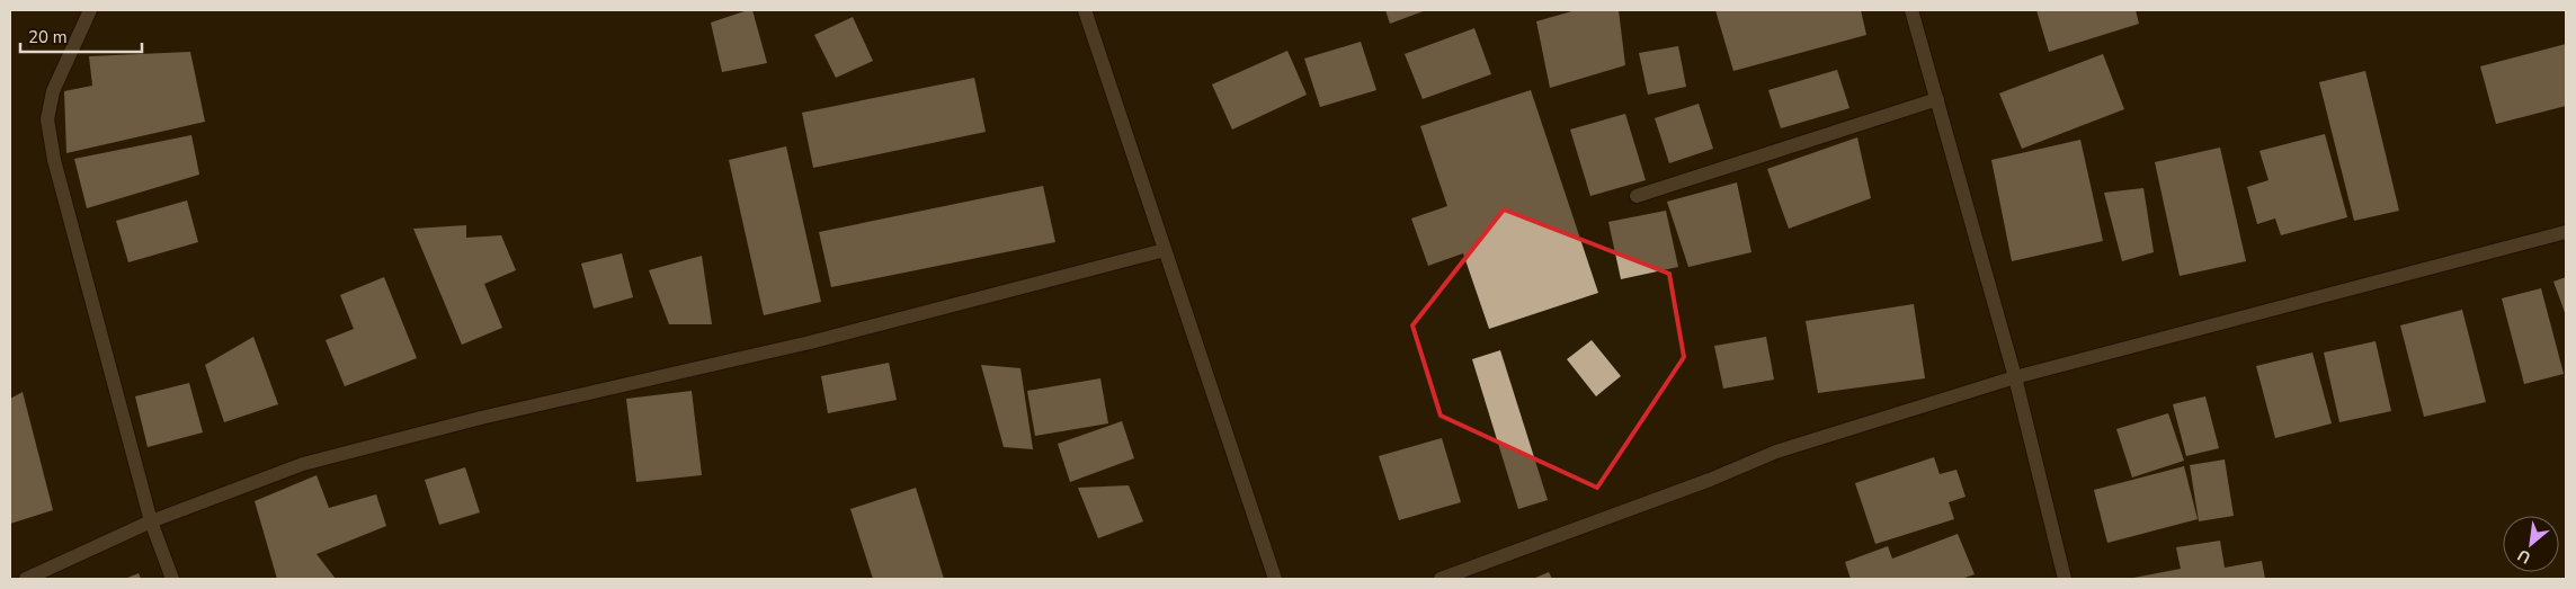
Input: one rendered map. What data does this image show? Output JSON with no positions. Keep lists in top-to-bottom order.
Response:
{
  "scale_bar": "20 m",
  "north": "bottom left"
}
